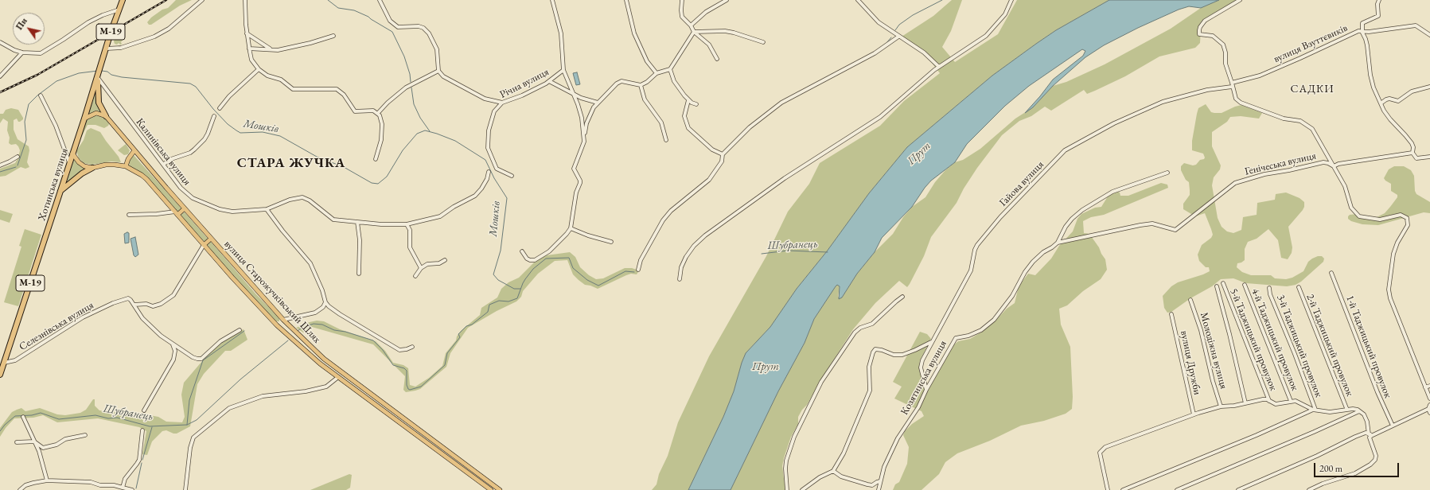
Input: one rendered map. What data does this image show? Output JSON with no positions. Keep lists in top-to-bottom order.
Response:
{
  "streets": {
    "highway": ["М-19", "Хотинська вулиця"],
    "main road": ["вулиця Старожучківський Шлях"],
    "street": [
      "вулиця Взуттєвиків",
      "Річна вулиця",
      "Калинівська вулиця",
      "Генічеська вулиця",
      "Гайова вулиця",
      "Селезнівська вулиця",
      "5-й Таджицький провулок",
      "4-й Таджицький провулок",
      "2-й Таджицький провулок",
      "3-й Таджицький провулок",
      "1-й Таджицький провулок",
      "Молодіжна вулиця",
      "вулиця Дружби",
      "Козятинська вулиця"
    ]
  },
  "crossings": [
    ["вулиця Взуттєвиків", "Гайова вулиця"],
    ["Калинівська вулиця", "Хотинська вулиця"],
    ["Генічеська вулиця", "Козятинська вулиця"],
    ["Гайова вулиця", "Козятинська вулиця"],
    ["Хотинська вулиця", "Селезнівська вулиця"]
  ],
  "districts": ["САДКИ", "СТАРА ЖУЧКА"],
  "water": ["Мошків", "Прут", "Шубранець"],
  "scale_bar": "200 m",
  "north": "top left"
}
